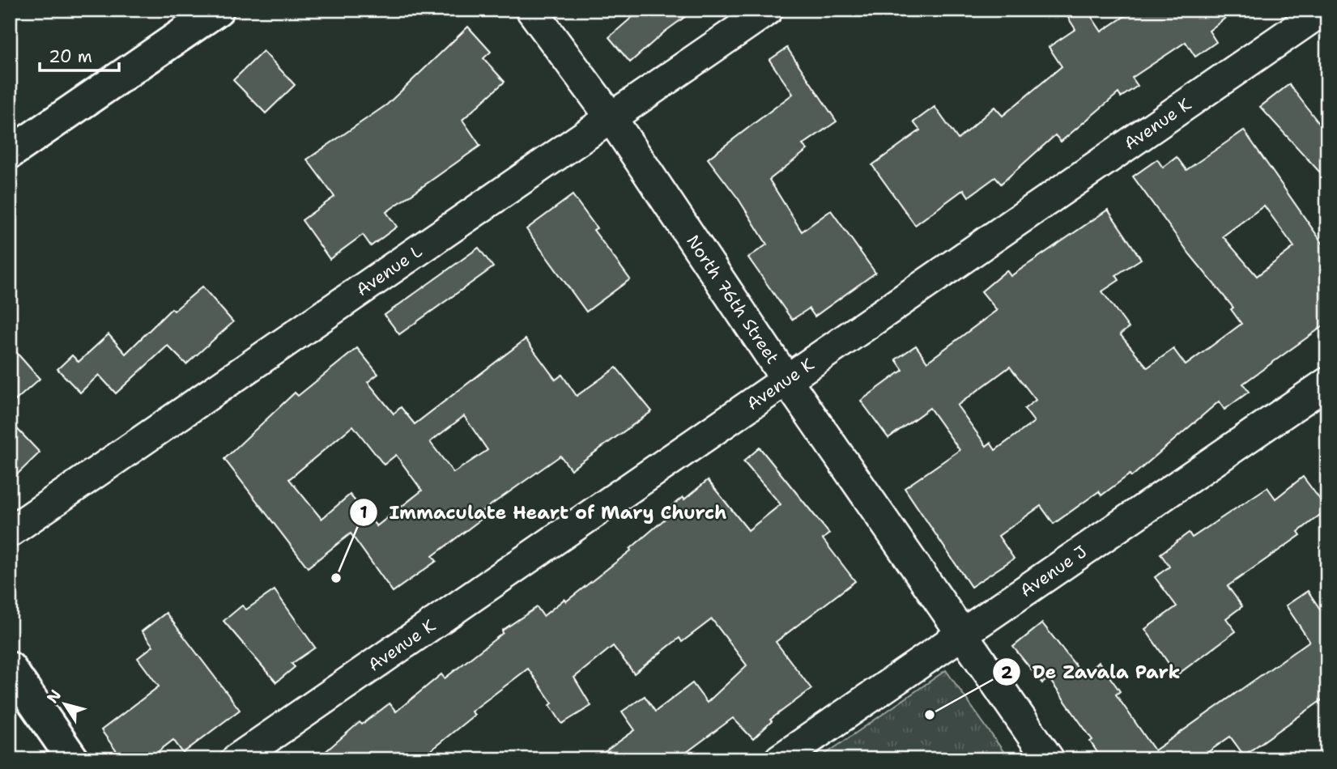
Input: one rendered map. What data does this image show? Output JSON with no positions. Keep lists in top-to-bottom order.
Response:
{
  "streets": {
    "street": [
      "Avenue K",
      "Avenue L",
      "North 76th Street",
      "Avenue J"
    ]
  },
  "crossings": [
    ["Avenue K", "North 76th Street"],
    ["Avenue L", "North 76th Street"],
    ["North 76th Street", "Avenue J"]
  ],
  "places": ["Immaculate Heart of Mary Church", "De Zavala Park"],
  "scale_bar": "20 m",
  "north": "top left"
}
